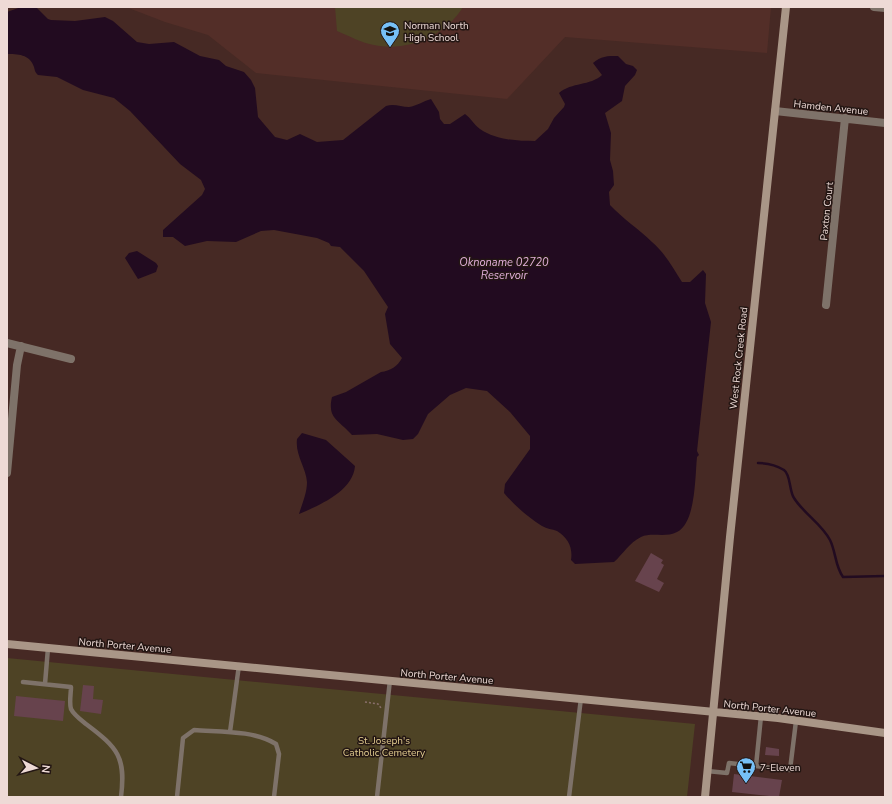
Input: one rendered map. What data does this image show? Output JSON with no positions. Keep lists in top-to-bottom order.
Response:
{
  "streets": {
    "main road": ["West Rock Creek Road", "North Porter Avenue"],
    "street": ["Hamden Avenue", "Paxton Court"]
  },
  "crossings": [
    ["Hamden Avenue", "Paxton Court"],
    ["Hamden Avenue", "West Rock Creek Road"],
    ["West Rock Creek Road", "North Porter Avenue"]
  ],
  "water": ["Oknoname 02720 Reservoir"],
  "parks": ["St. Joseph's Catholic Cemetery"],
  "places": {
    "school or university": ["Norman North High School"],
    "supermarket": ["7-Eleven"]
  },
  "north": "right"
}
